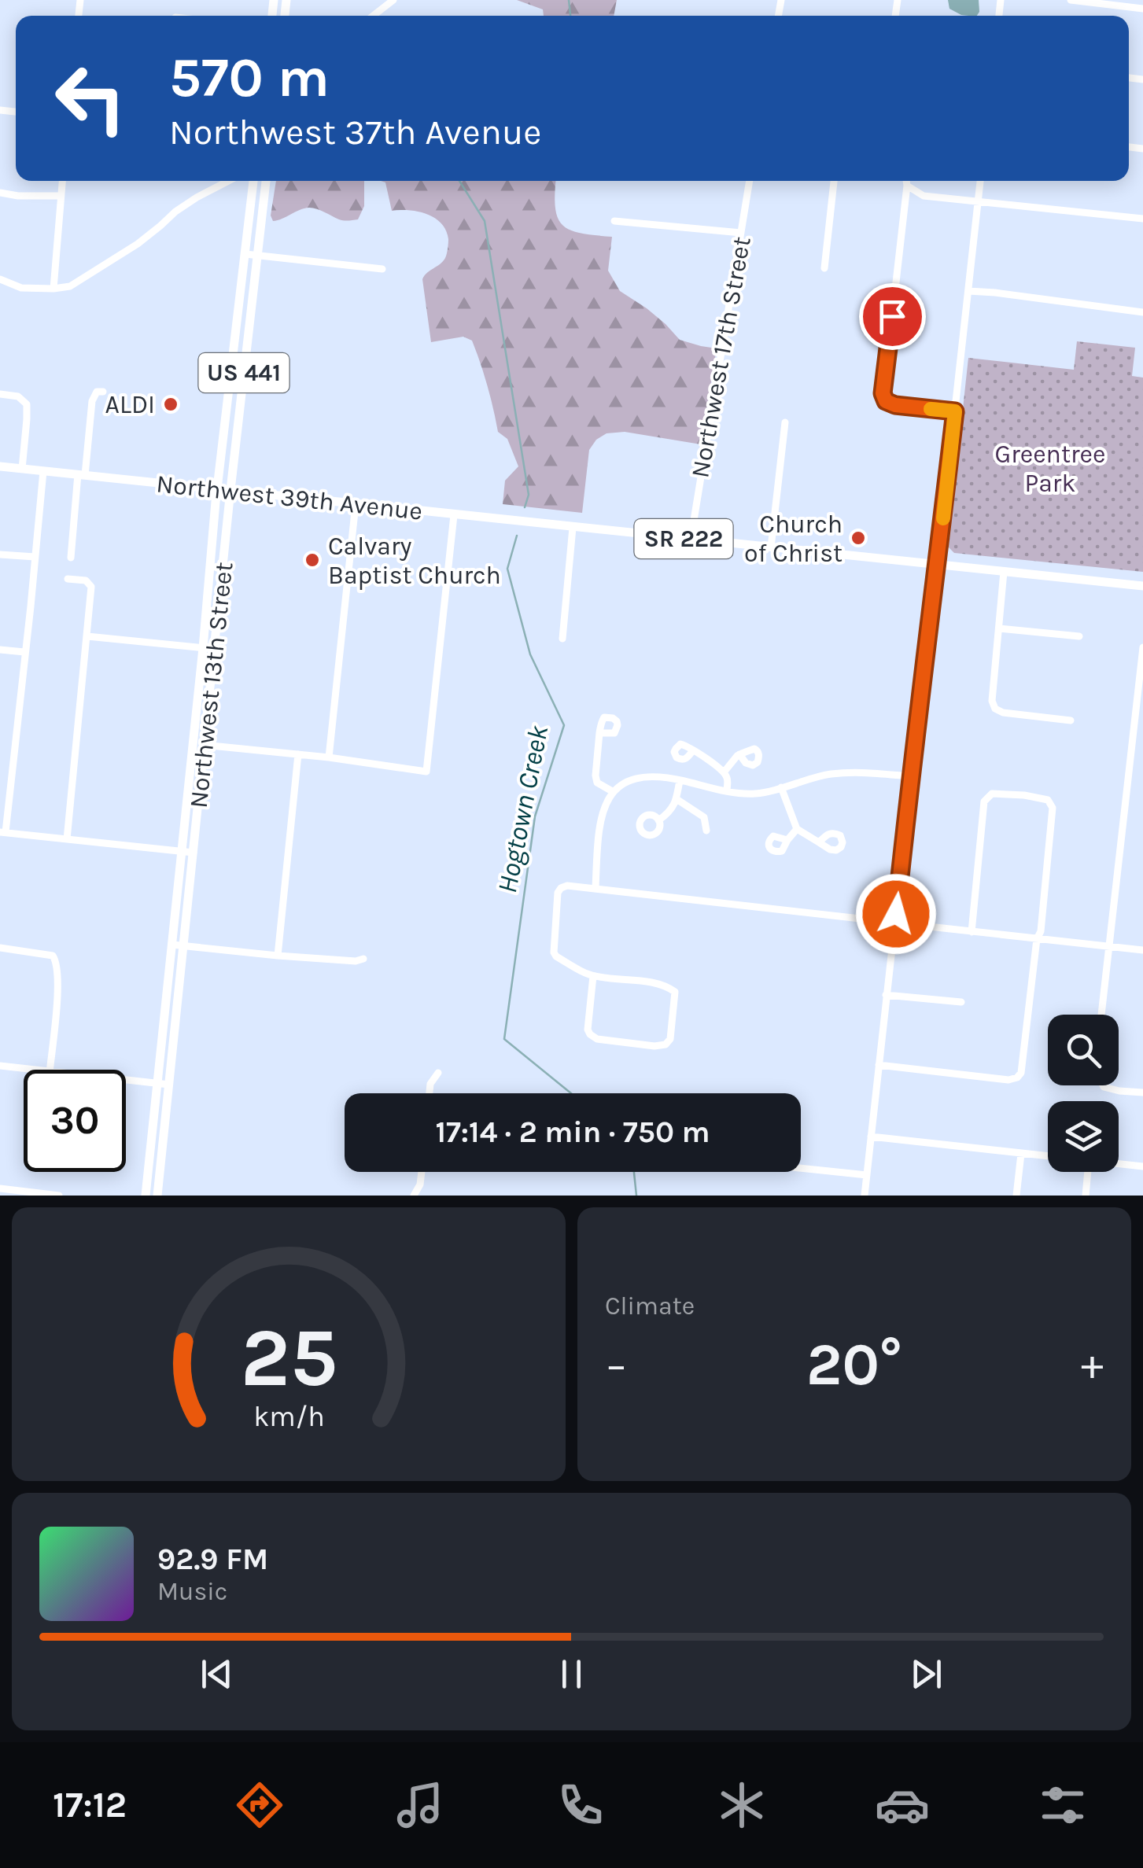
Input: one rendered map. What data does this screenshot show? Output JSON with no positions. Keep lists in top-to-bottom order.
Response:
{
  "streets": {
    "main road": [
      "US 441",
      "Northwest 39th Avenue",
      "SR 222",
      "Northwest 13th Street"
    ],
    "street": ["Northwest 17th Street"]
  },
  "crossings": [
    ["Northwest 17th Street", "Northwest 39th Avenue"],
    ["Northwest 39th Avenue", "Northwest 13th Street"]
  ],
  "water": ["Hogtown Creek"],
  "parks": ["Greentree Park"],
  "places": ["ALDI", "Church of Christ", "Calvary Baptist Church"],
  "page": {
    "turn": ["570 m", "Northwest 37th Avenue"],
    "limit": "30",
    "trip": "17:14 · 2 min · 750 m",
    "tile": "Climate",
    "heat": ["−", "20°", "+"],
    "song": ["92.9 FM", "Music"],
    "tabs": "17:12",
    "gauge": ["25", "km/h"]
  }
}
